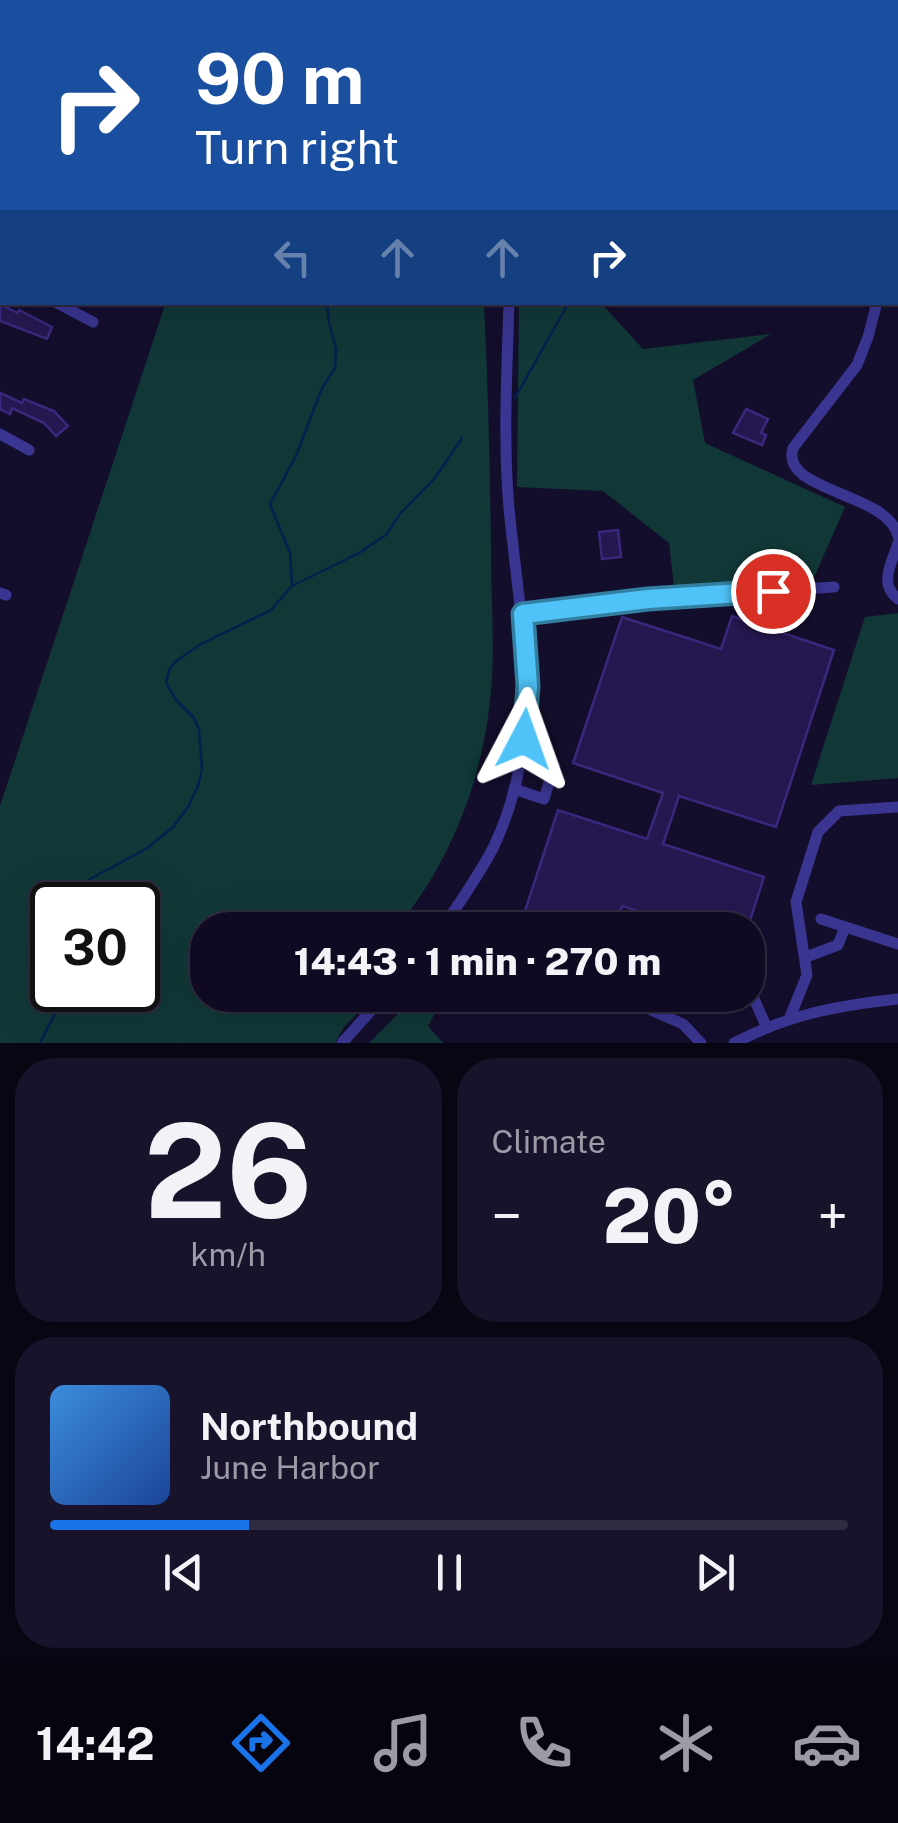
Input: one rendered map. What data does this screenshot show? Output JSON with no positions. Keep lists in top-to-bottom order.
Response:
{
  "page": {
    "turn": ["90 m", "Turn right"],
    "limit": "30",
    "trip": "14:43 · 1 min · 270 m",
    "tile": [
      ["26", "km/h"],
      "Climate"
    ],
    "heat": ["−", "20°", "+"],
    "song": ["Northbound", "June Harbor"],
    "tabs": "14:42"
  }
}
